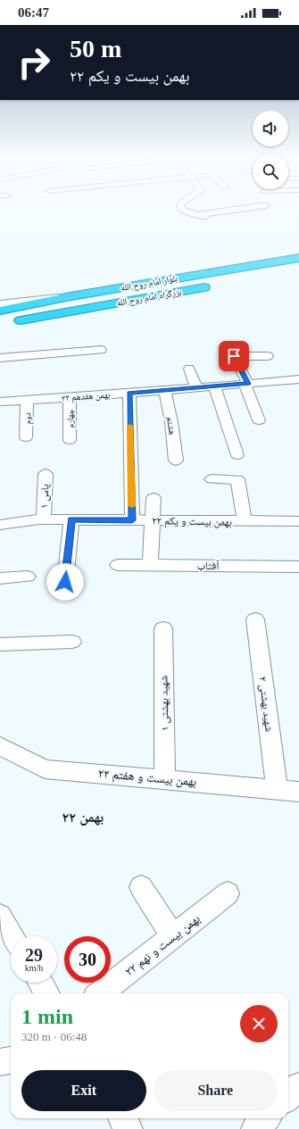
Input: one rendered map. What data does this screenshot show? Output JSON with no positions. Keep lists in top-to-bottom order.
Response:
{
  "streets": {
    "highway": ["بلوار امام روح الله", "بزرگراه امام روح الله"],
    "street": [
      "۲۲ بهمن هفدهم",
      "دوم",
      "چهارم",
      "هشتم",
      "یاس ۱",
      "۲۲ بهمن بیست و یکم",
      "آفتاب",
      "شهید بهشتی ۱",
      "شهید بهشتی ۲",
      "۲۲ بهمن بیست و هفتم",
      "۲۲ بهمن بیست و نهم"
    ]
  },
  "crossings": [
    ["۲۲ بهمن هفدهم", "دوم"],
    ["۲۲ بهمن هفدهم", "چهارم"],
    ["۲۲ بهمن هفدهم", "هشتم"],
    ["یاس ۱", "۲۲ بهمن بیست و یکم"],
    ["شهید بهشتی ۱", "۲۲ بهمن بیست و هفتم"],
    ["شهید بهشتی ۲", "۲۲ بهمن بیست و هفتم"]
  ],
  "districts": ["۲۲ بهمن"],
  "page": {
    "status": "06:47",
    "turn": ["50 m", "۲۲ بهمن بیست و یکم"],
    "speed": "29 km/h",
    "limit": "30",
    "heading": ["1 min", "320 m · 06:48"],
    "buttons": ["Exit", "Share"]
  }
}
